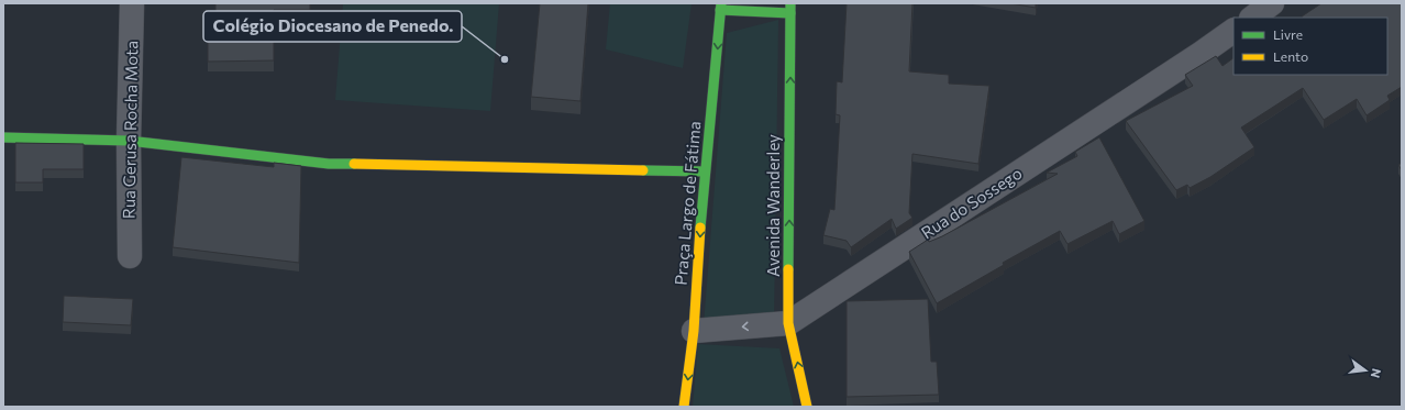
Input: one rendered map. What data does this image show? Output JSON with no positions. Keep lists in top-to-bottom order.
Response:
{
  "streets": {
    "main road": ["Praça Largo de Fátima", "Avenida Wanderley"],
    "street": ["Rua Gerusa Rocha Mota", "Rua do Sossego"]
  },
  "crossings": [
    ["Praça Largo de Fátima", "Rua do Sossego"],
    ["Rua do Sossego", "Avenida Wanderley"]
  ],
  "one_way": ["Praça Largo de Fátima", "Avenida Wanderley"],
  "places": ["Colégio Diocesano de Penedo."],
  "legend": ["Livre", "Lento"],
  "north": "right"
}
